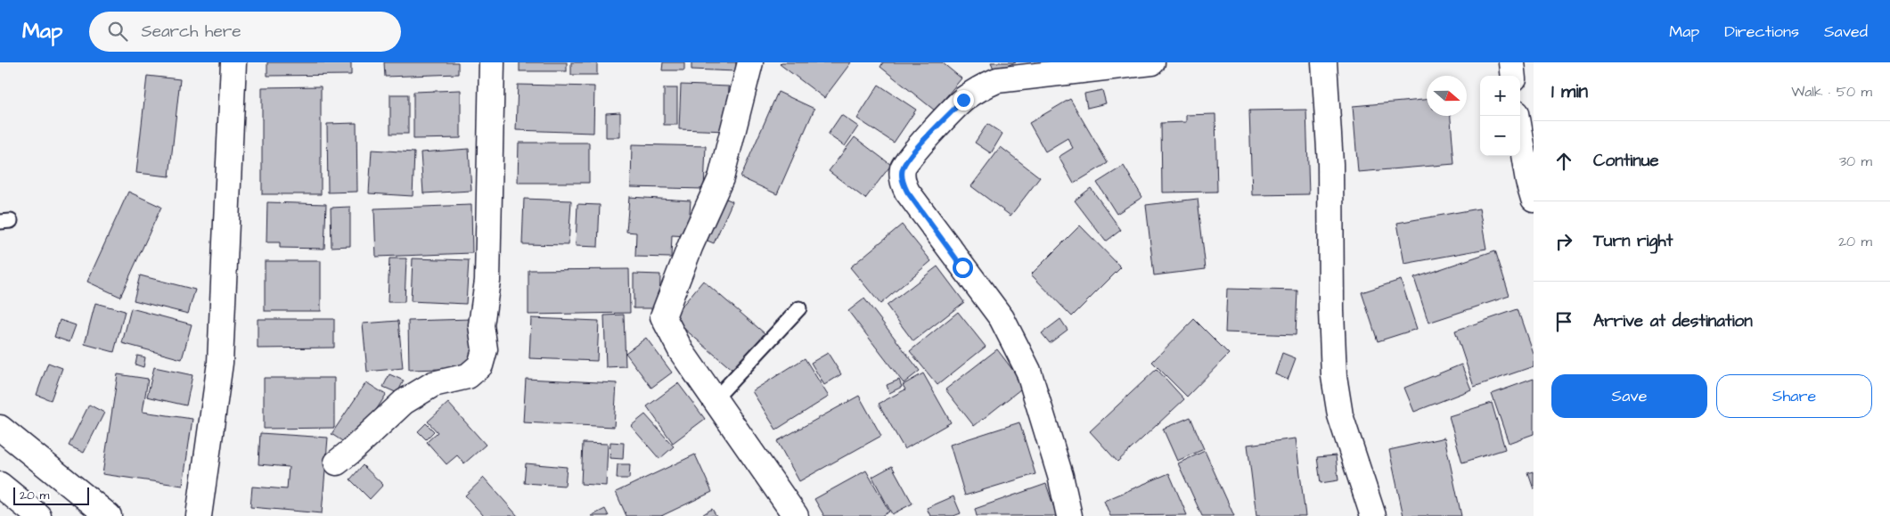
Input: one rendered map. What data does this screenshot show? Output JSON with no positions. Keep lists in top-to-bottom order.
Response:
{
  "scale_bar": "20 m",
  "north": "right",
  "page": {
    "header": "Map",
    "search": "Search here",
    "nav": ["Map", "Directions", "Saved"],
    "heading": ["1 min", "Walk · 50 m"],
    "map_buttons": ["+", "−"],
    "list": [
      ["Continue", "30 m"],
      ["Turn right", "20 m"],
      "Arrive at destination"
    ],
    "buttons": ["Save", "Share"],
    "scale": "20 m"
  }
}
